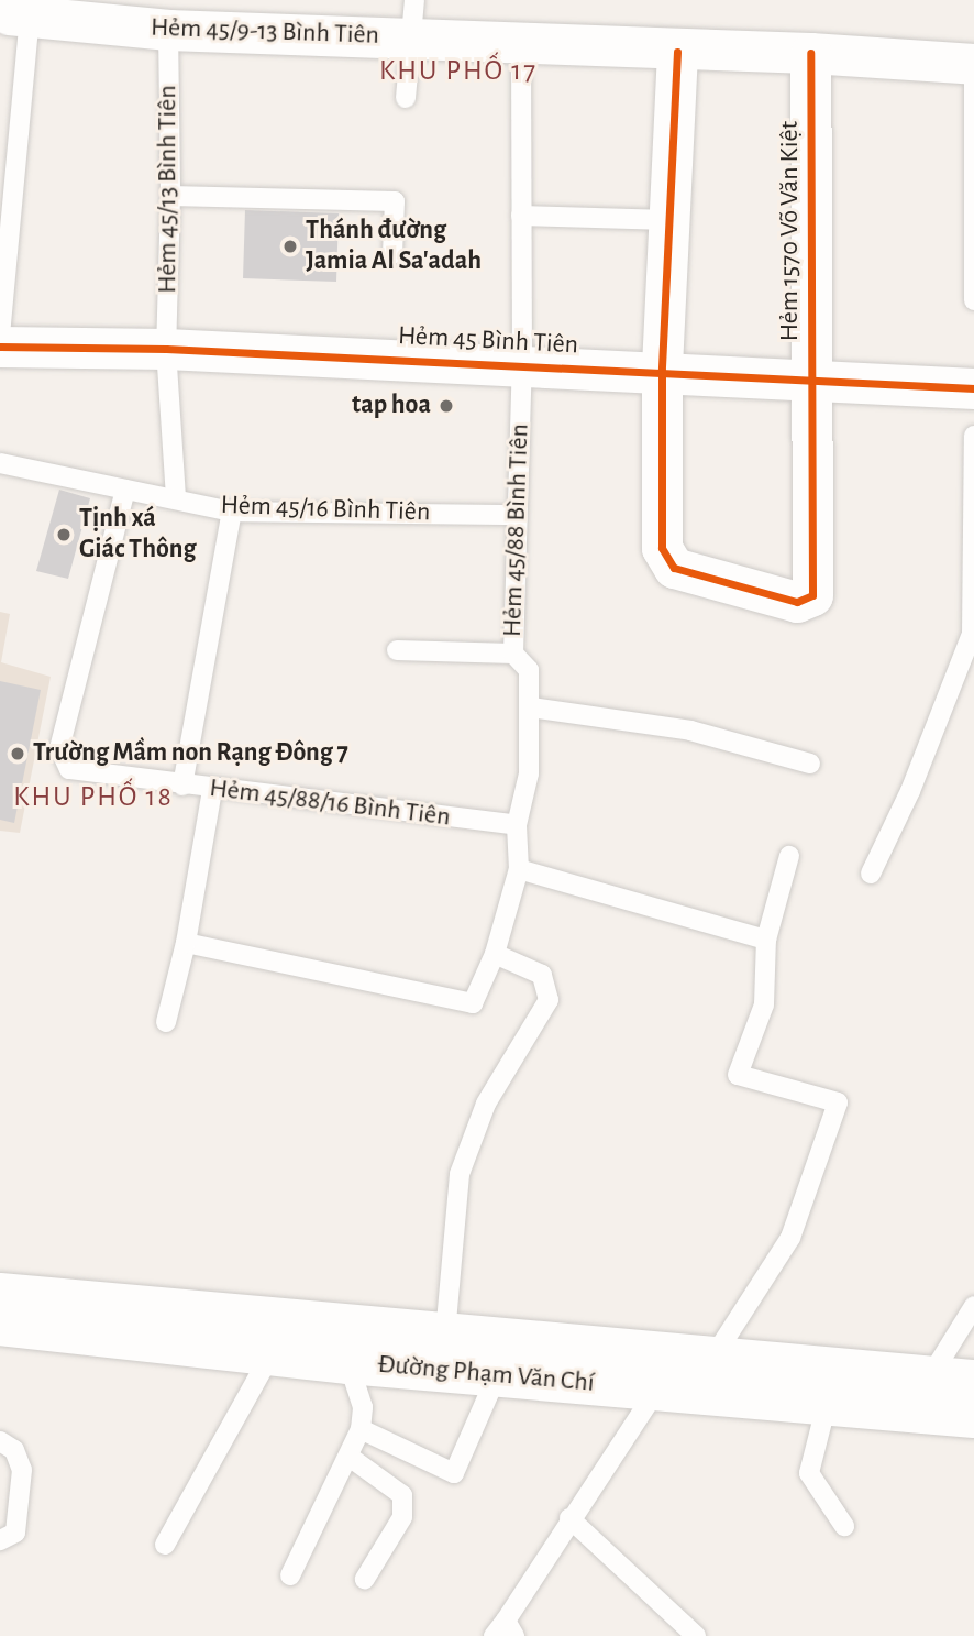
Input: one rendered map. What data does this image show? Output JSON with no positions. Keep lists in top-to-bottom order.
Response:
{
  "streets": {
    "main road": ["Đường Phạm Văn Chí"],
    "street": ["Hẻm 45/9-13 Bình Tiên", "Hẻm 1570 Võ Văn Kiệt", "Hẻm 45 Bình Tiên"],
    "lane": [
      "Hẻm 45/13 Bình Tiên",
      "Hẻm 45/16 Bình Tiên",
      "Hẻm 45/88 Bình Tiên",
      "Hẻm 45/88/16 Bình Tiên"
    ]
  },
  "crossings": [
    ["Hẻm 45/9-13 Bình Tiên", "Hẻm 45/13 Bình Tiên"],
    ["Hẻm 45/9-13 Bình Tiên", "Hẻm 45/88 Bình Tiên"],
    ["Hẻm 45/13 Bình Tiên", "Hẻm 45 Bình Tiên"],
    ["Hẻm 45/13 Bình Tiên", "Hẻm 45/16 Bình Tiên"],
    ["Hẻm 1570 Võ Văn Kiệt", "Hẻm 45 Bình Tiên"],
    ["Hẻm 45 Bình Tiên", "Hẻm 45/88 Bình Tiên"],
    ["Hẻm 45/16 Bình Tiên", "Hẻm 45/88 Bình Tiên"],
    ["Hẻm 45/16 Bình Tiên", "Hẻm 45/88/16 Bình Tiên"],
    ["Hẻm 45/88 Bình Tiên", "Hẻm 45/88/16 Bình Tiên"]
  ],
  "districts": ["KHU PHỐ 17", "KHU PHỐ 18"],
  "places": [
    "Thánh đường Jamia Al Sa'adah",
    "tap hoa",
    "Tịnh xá Giác Thông",
    "Trường Mầm non Rạng Đông 7"
  ]
}
